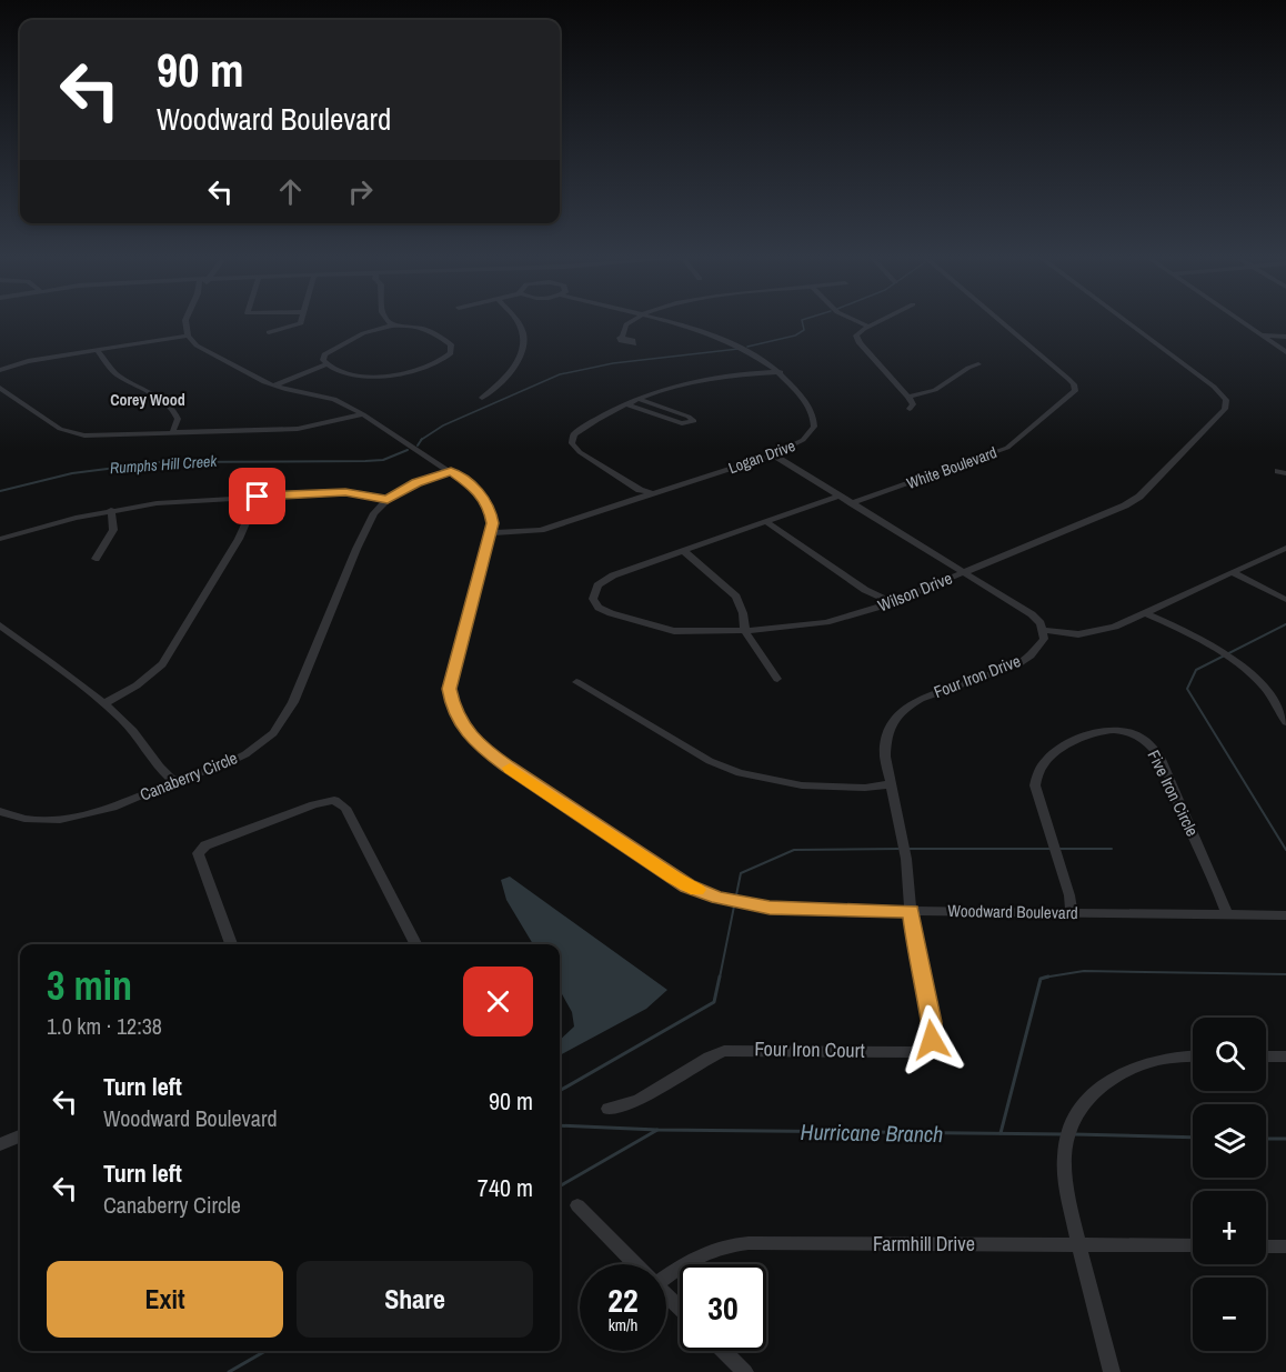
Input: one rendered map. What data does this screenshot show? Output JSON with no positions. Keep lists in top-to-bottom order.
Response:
{
  "streets": {
    "street": [
      "Logan Drive",
      "White Boulevard",
      "Wilson Drive",
      "Four Iron Drive",
      "Canaberry Circle",
      "Five Iron Circle",
      "Woodward Boulevard",
      "Four Iron Court",
      "Farmhill Drive"
    ]
  },
  "crossings": [
    ["Logan Drive", "Woodward Boulevard"],
    ["Four Iron Drive", "Woodward Boulevard"],
    ["Four Iron Drive", "Four Iron Court"],
    ["Canaberry Circle", "Woodward Boulevard"],
    ["Five Iron Circle", "Woodward Boulevard"],
    ["Woodward Boulevard", "Four Iron Court"]
  ],
  "districts": ["Corey Wood"],
  "water": ["Rumphs Hill Creek", "Hurricane Branch"],
  "page": {
    "turn": ["90 m", "Woodward Boulevard"],
    "heading": ["3 min", "1.0 km · 12:38"],
    "map_buttons": ["+", "−"],
    "list": [
      {
        "name": "Turn left",
        "note": "Woodward Boulevard",
        "value": "90 m"
      },
      {
        "name": "Turn left",
        "note": "Canaberry Circle",
        "value": "740 m"
      }
    ],
    "buttons": ["Exit", "Share"],
    "speed": "22 km/h",
    "limit": "30"
  }
}
